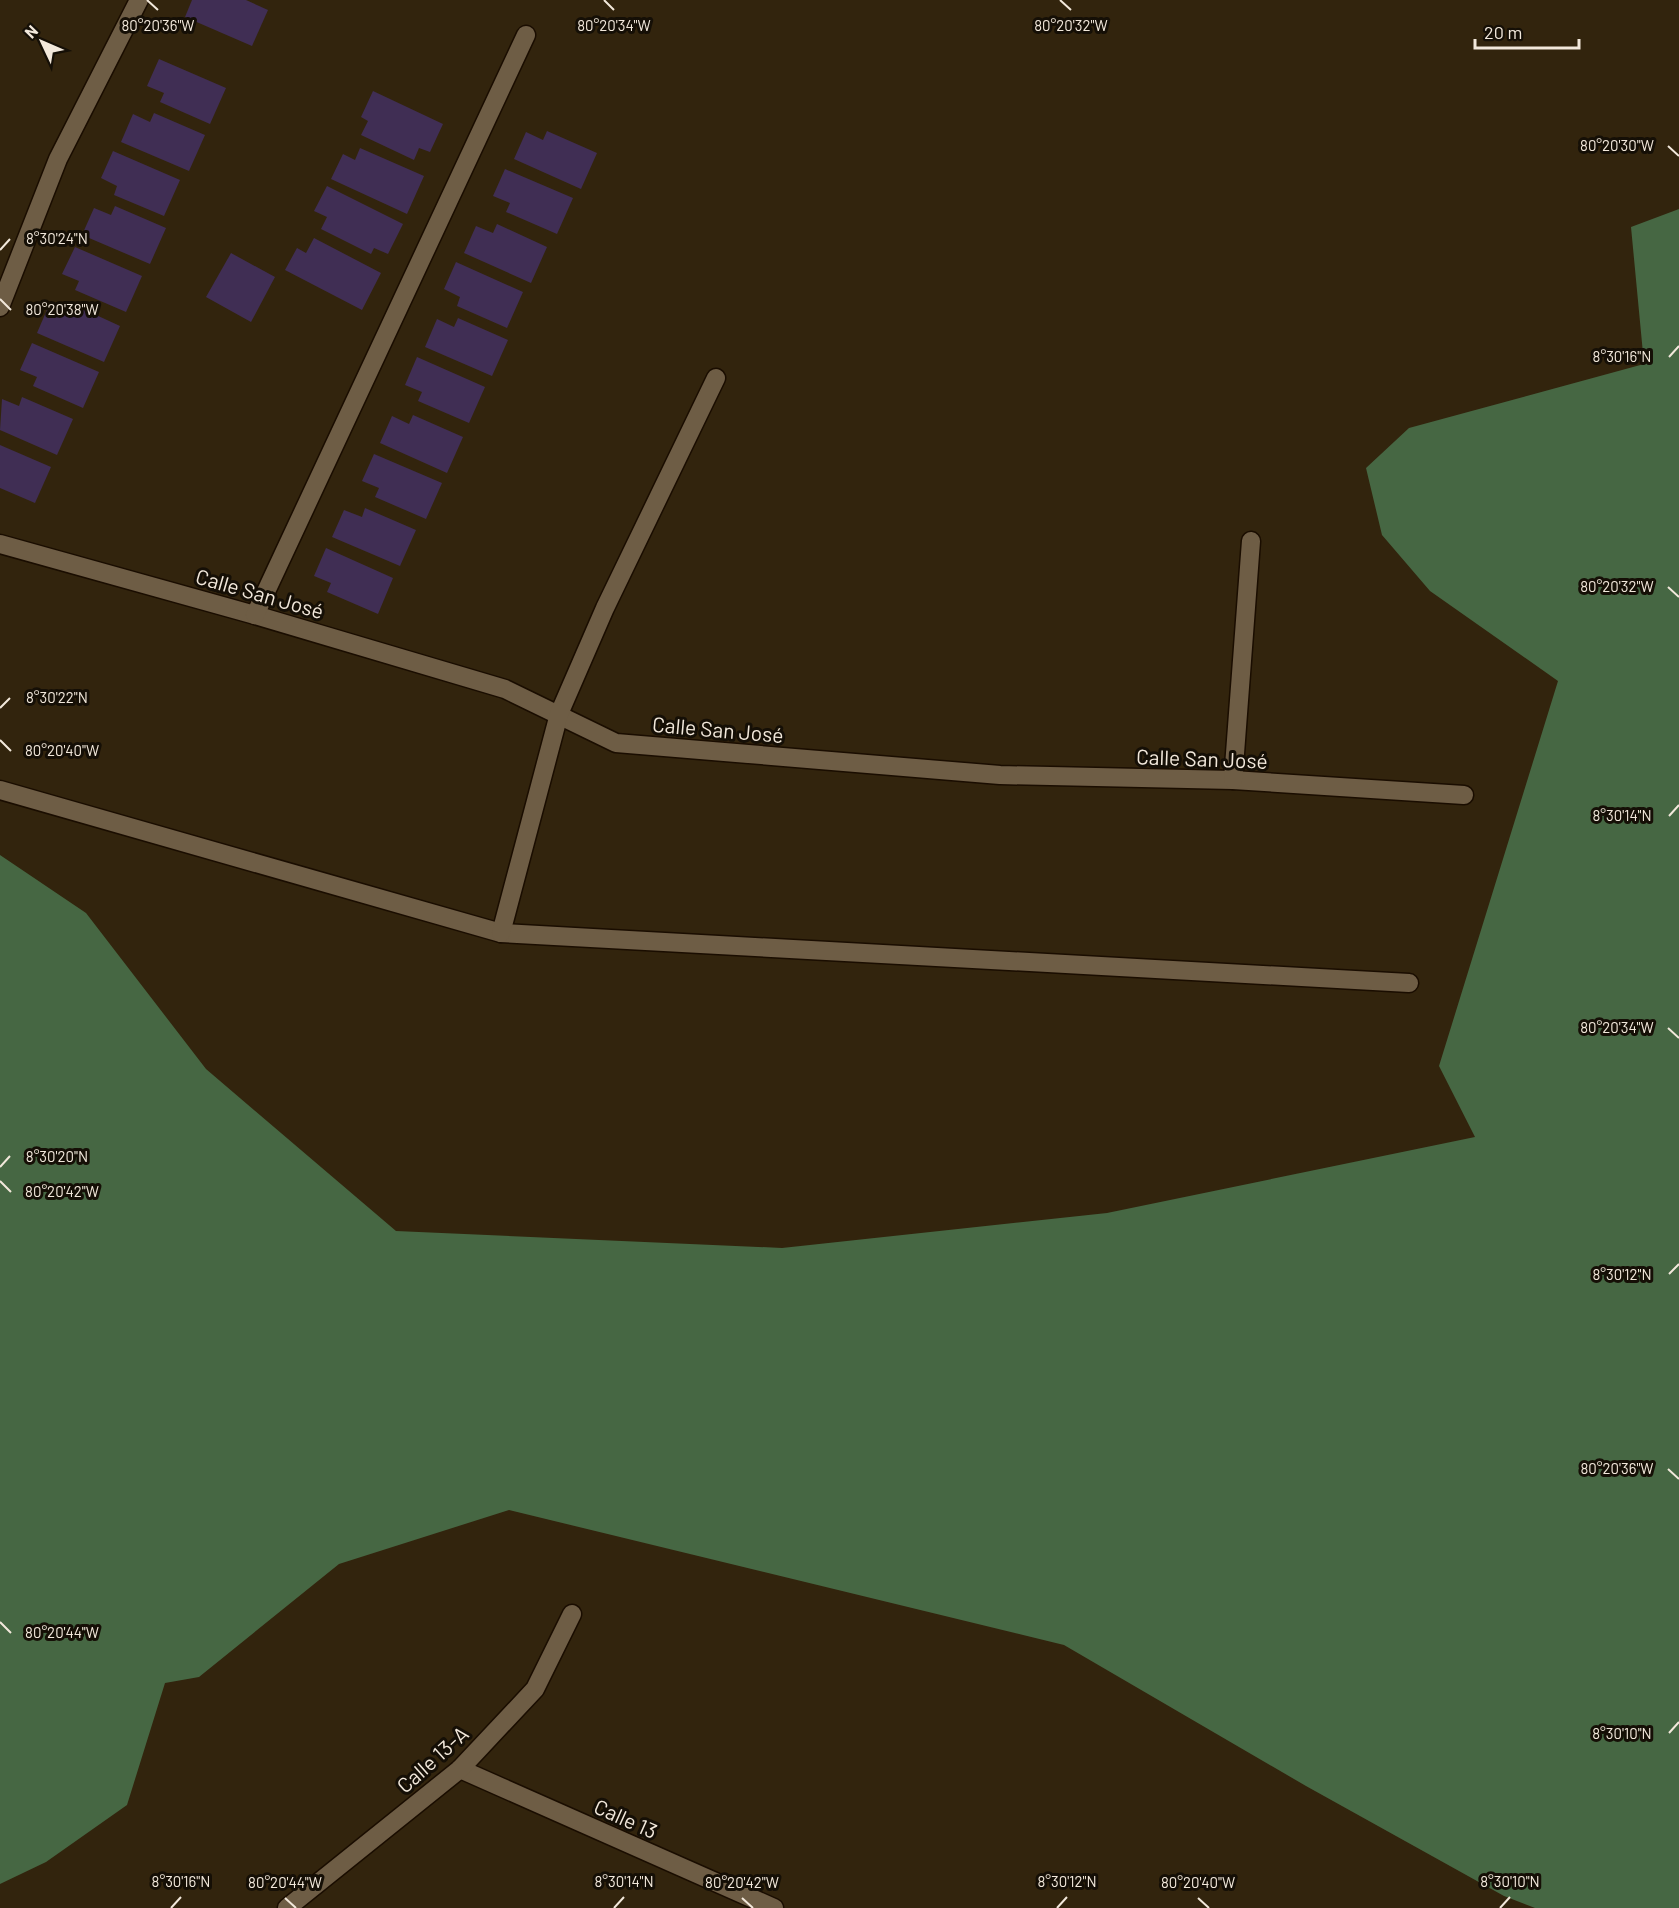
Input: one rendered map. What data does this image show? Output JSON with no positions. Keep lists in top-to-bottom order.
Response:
{
  "streets": {
    "street": ["Calle San José", "Calle 13-A", "Calle 13"]
  },
  "crossings": [
    ["Calle 13-A", "Calle 13"]
  ],
  "scale_bar": "20 m",
  "north": "top left",
  "coordinates": [
    "80°20'36\"W",
    "80°20'34\"W",
    "80°20'32\"W",
    "80°20'30\"W",
    "8°30'24\"N",
    "80°20'38\"W",
    "8°30'16\"N",
    "8°30'22\"N",
    "80°20'40\"W",
    "8°30'14\"N",
    "8°30'20\"N",
    "80°20'42\"W",
    "8°30'12\"N",
    "80°20'44\"W",
    "8°30'10\"N"
  ]
}
